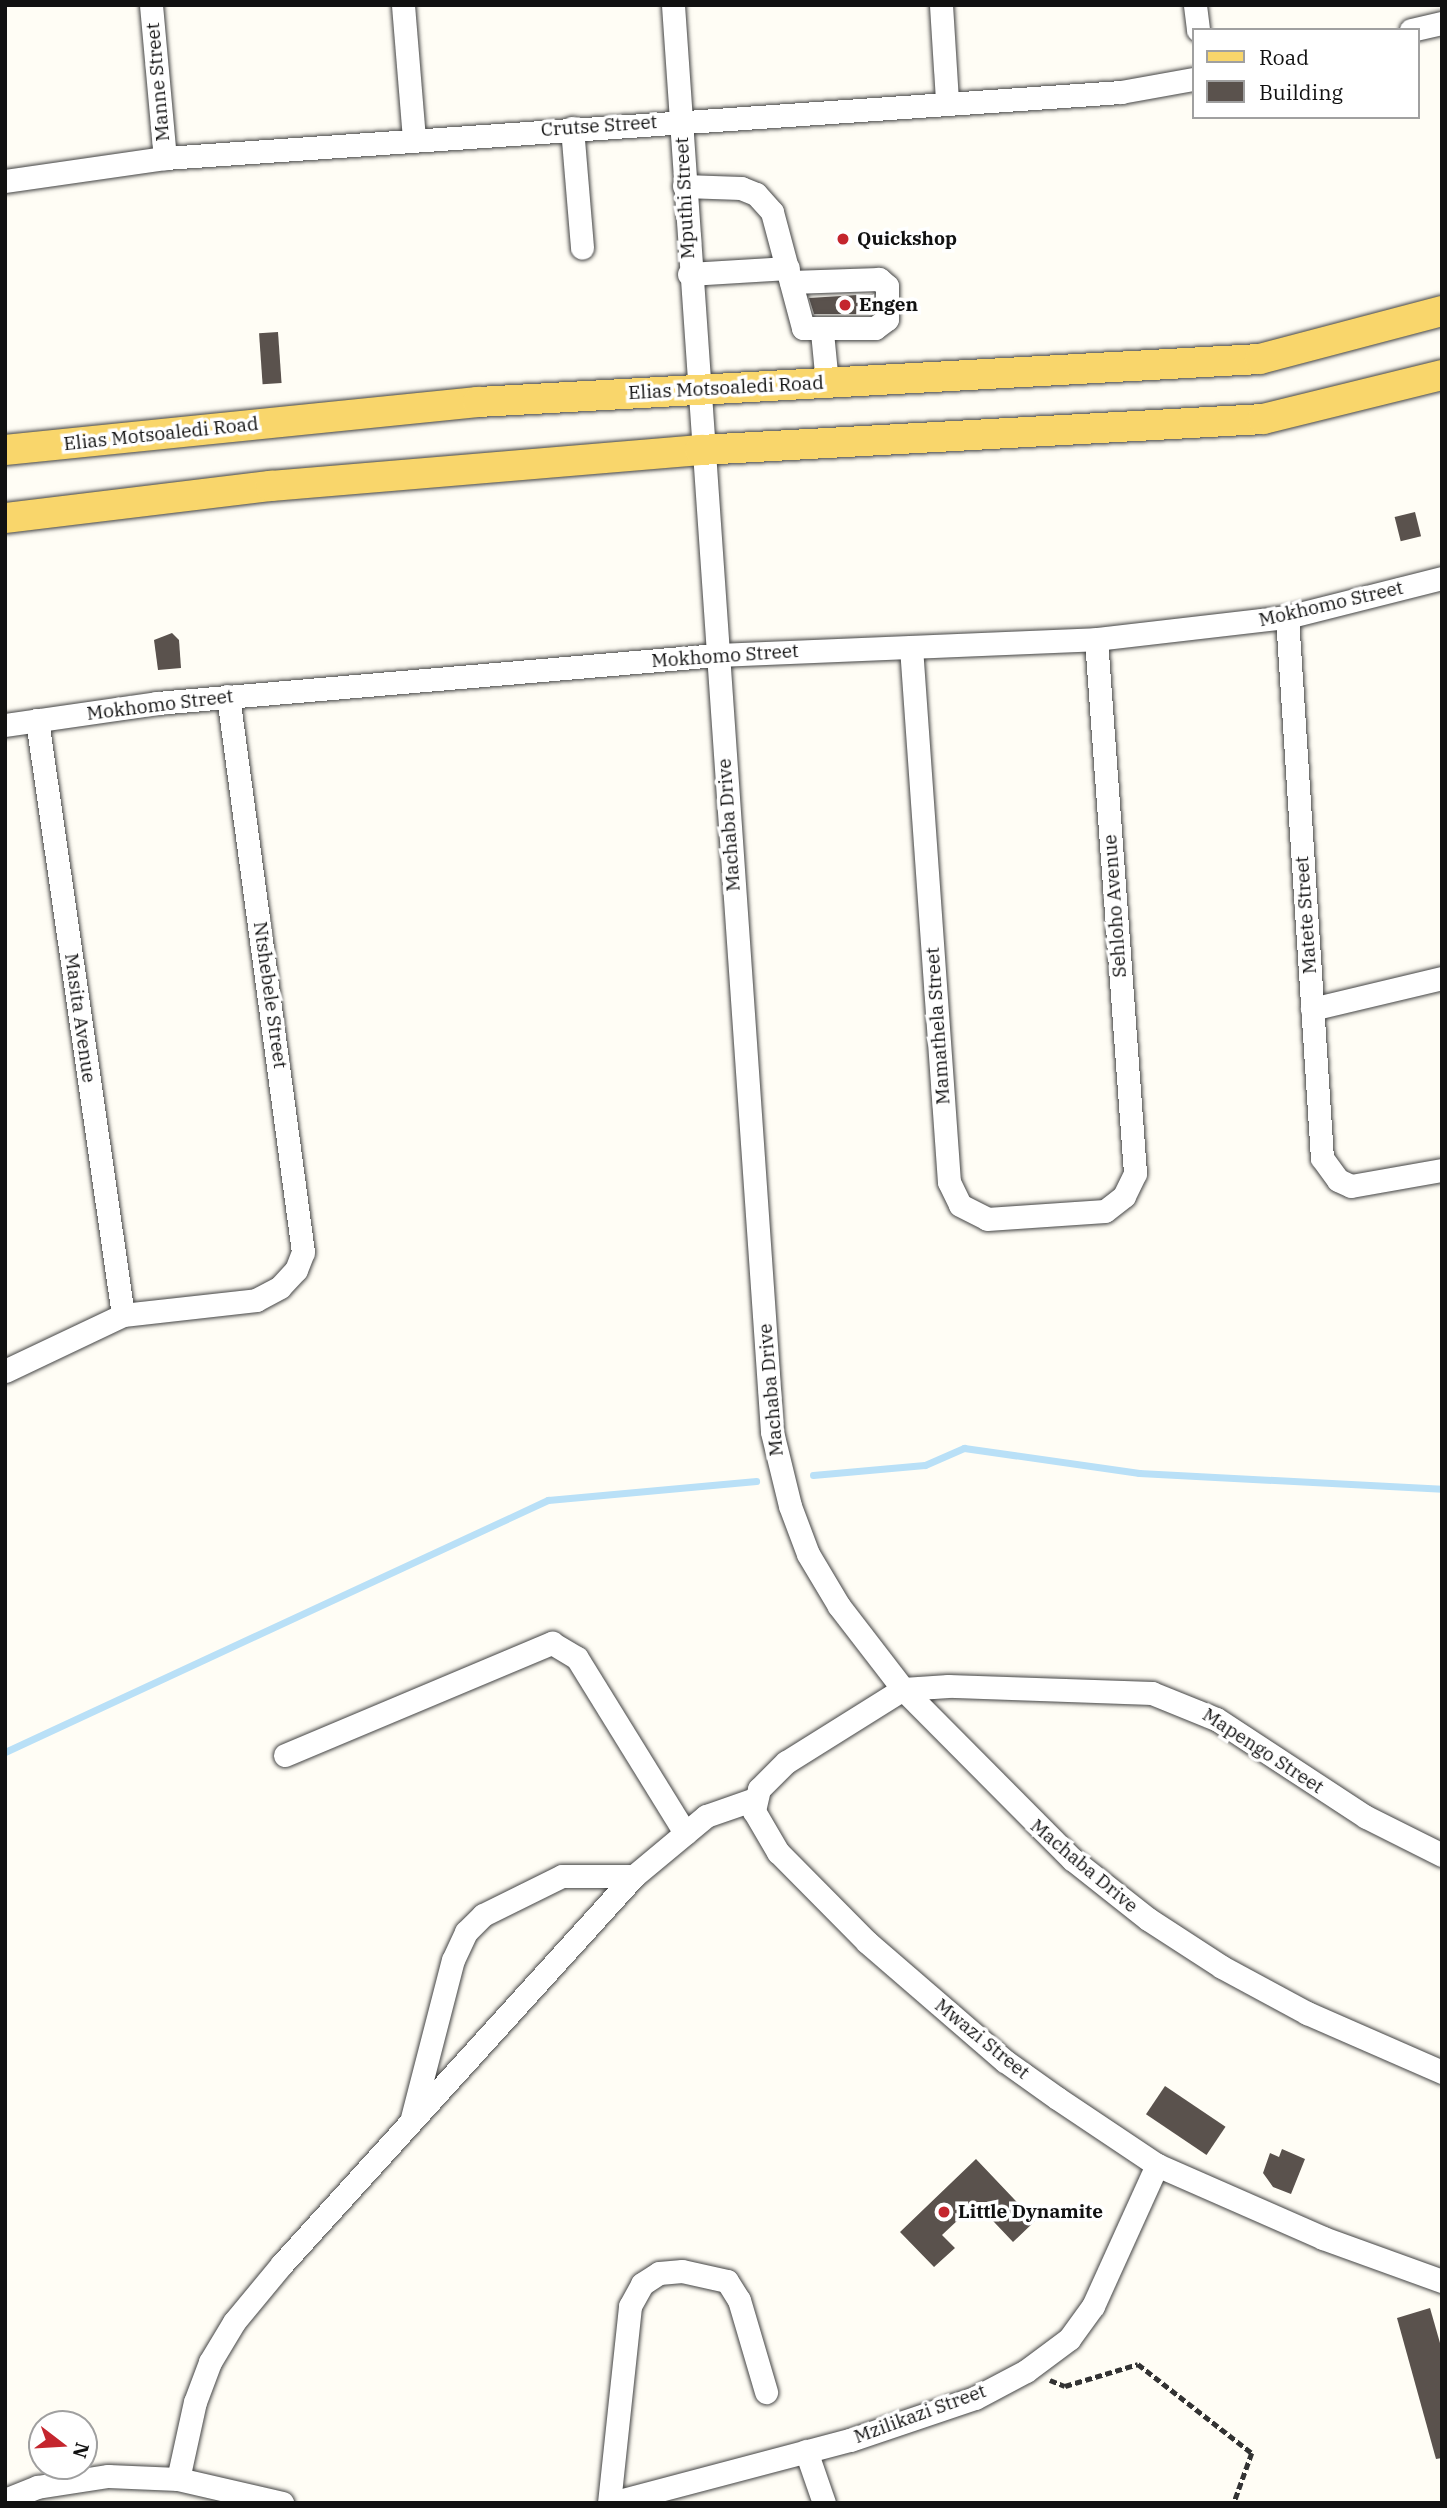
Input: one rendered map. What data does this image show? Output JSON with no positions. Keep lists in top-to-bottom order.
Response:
{
  "streets": {
    "main road": ["Elias Motsoaledi Road"],
    "street": [
      "Manne Street",
      "Crutse Street",
      "Mputhi Street",
      "Mokhomo Street",
      "Machaba Drive",
      "Sehloho Avenue",
      "Matete Street",
      "Ntshebele Street",
      "Masita Avenue",
      "Mamathela Street",
      "Mapengo Street",
      "Mwazi Street",
      "Mzilikazi Street"
    ]
  },
  "crossings": [
    ["Manne Street", "Crutse Street"],
    ["Crutse Street", "Mputhi Street"],
    ["Mputhi Street", "Elias Motsoaledi Road"],
    ["Mputhi Street", "Machaba Drive"],
    ["Elias Motsoaledi Road", "Machaba Drive"],
    ["Mokhomo Street", "Machaba Drive"],
    ["Mokhomo Street", "Sehloho Avenue"],
    ["Mokhomo Street", "Matete Street"],
    ["Mokhomo Street", "Ntshebele Street"],
    ["Mokhomo Street", "Masita Avenue"],
    ["Mokhomo Street", "Mamathela Street"],
    ["Machaba Drive", "Mapengo Street"],
    ["Sehloho Avenue", "Mamathela Street"],
    ["Ntshebele Street", "Masita Avenue"],
    ["Mwazi Street", "Mzilikazi Street"]
  ],
  "places": ["Quickshop", "Engen", "Little Dynamite"],
  "legend": ["Road", "Building"],
  "north": "right"
}
